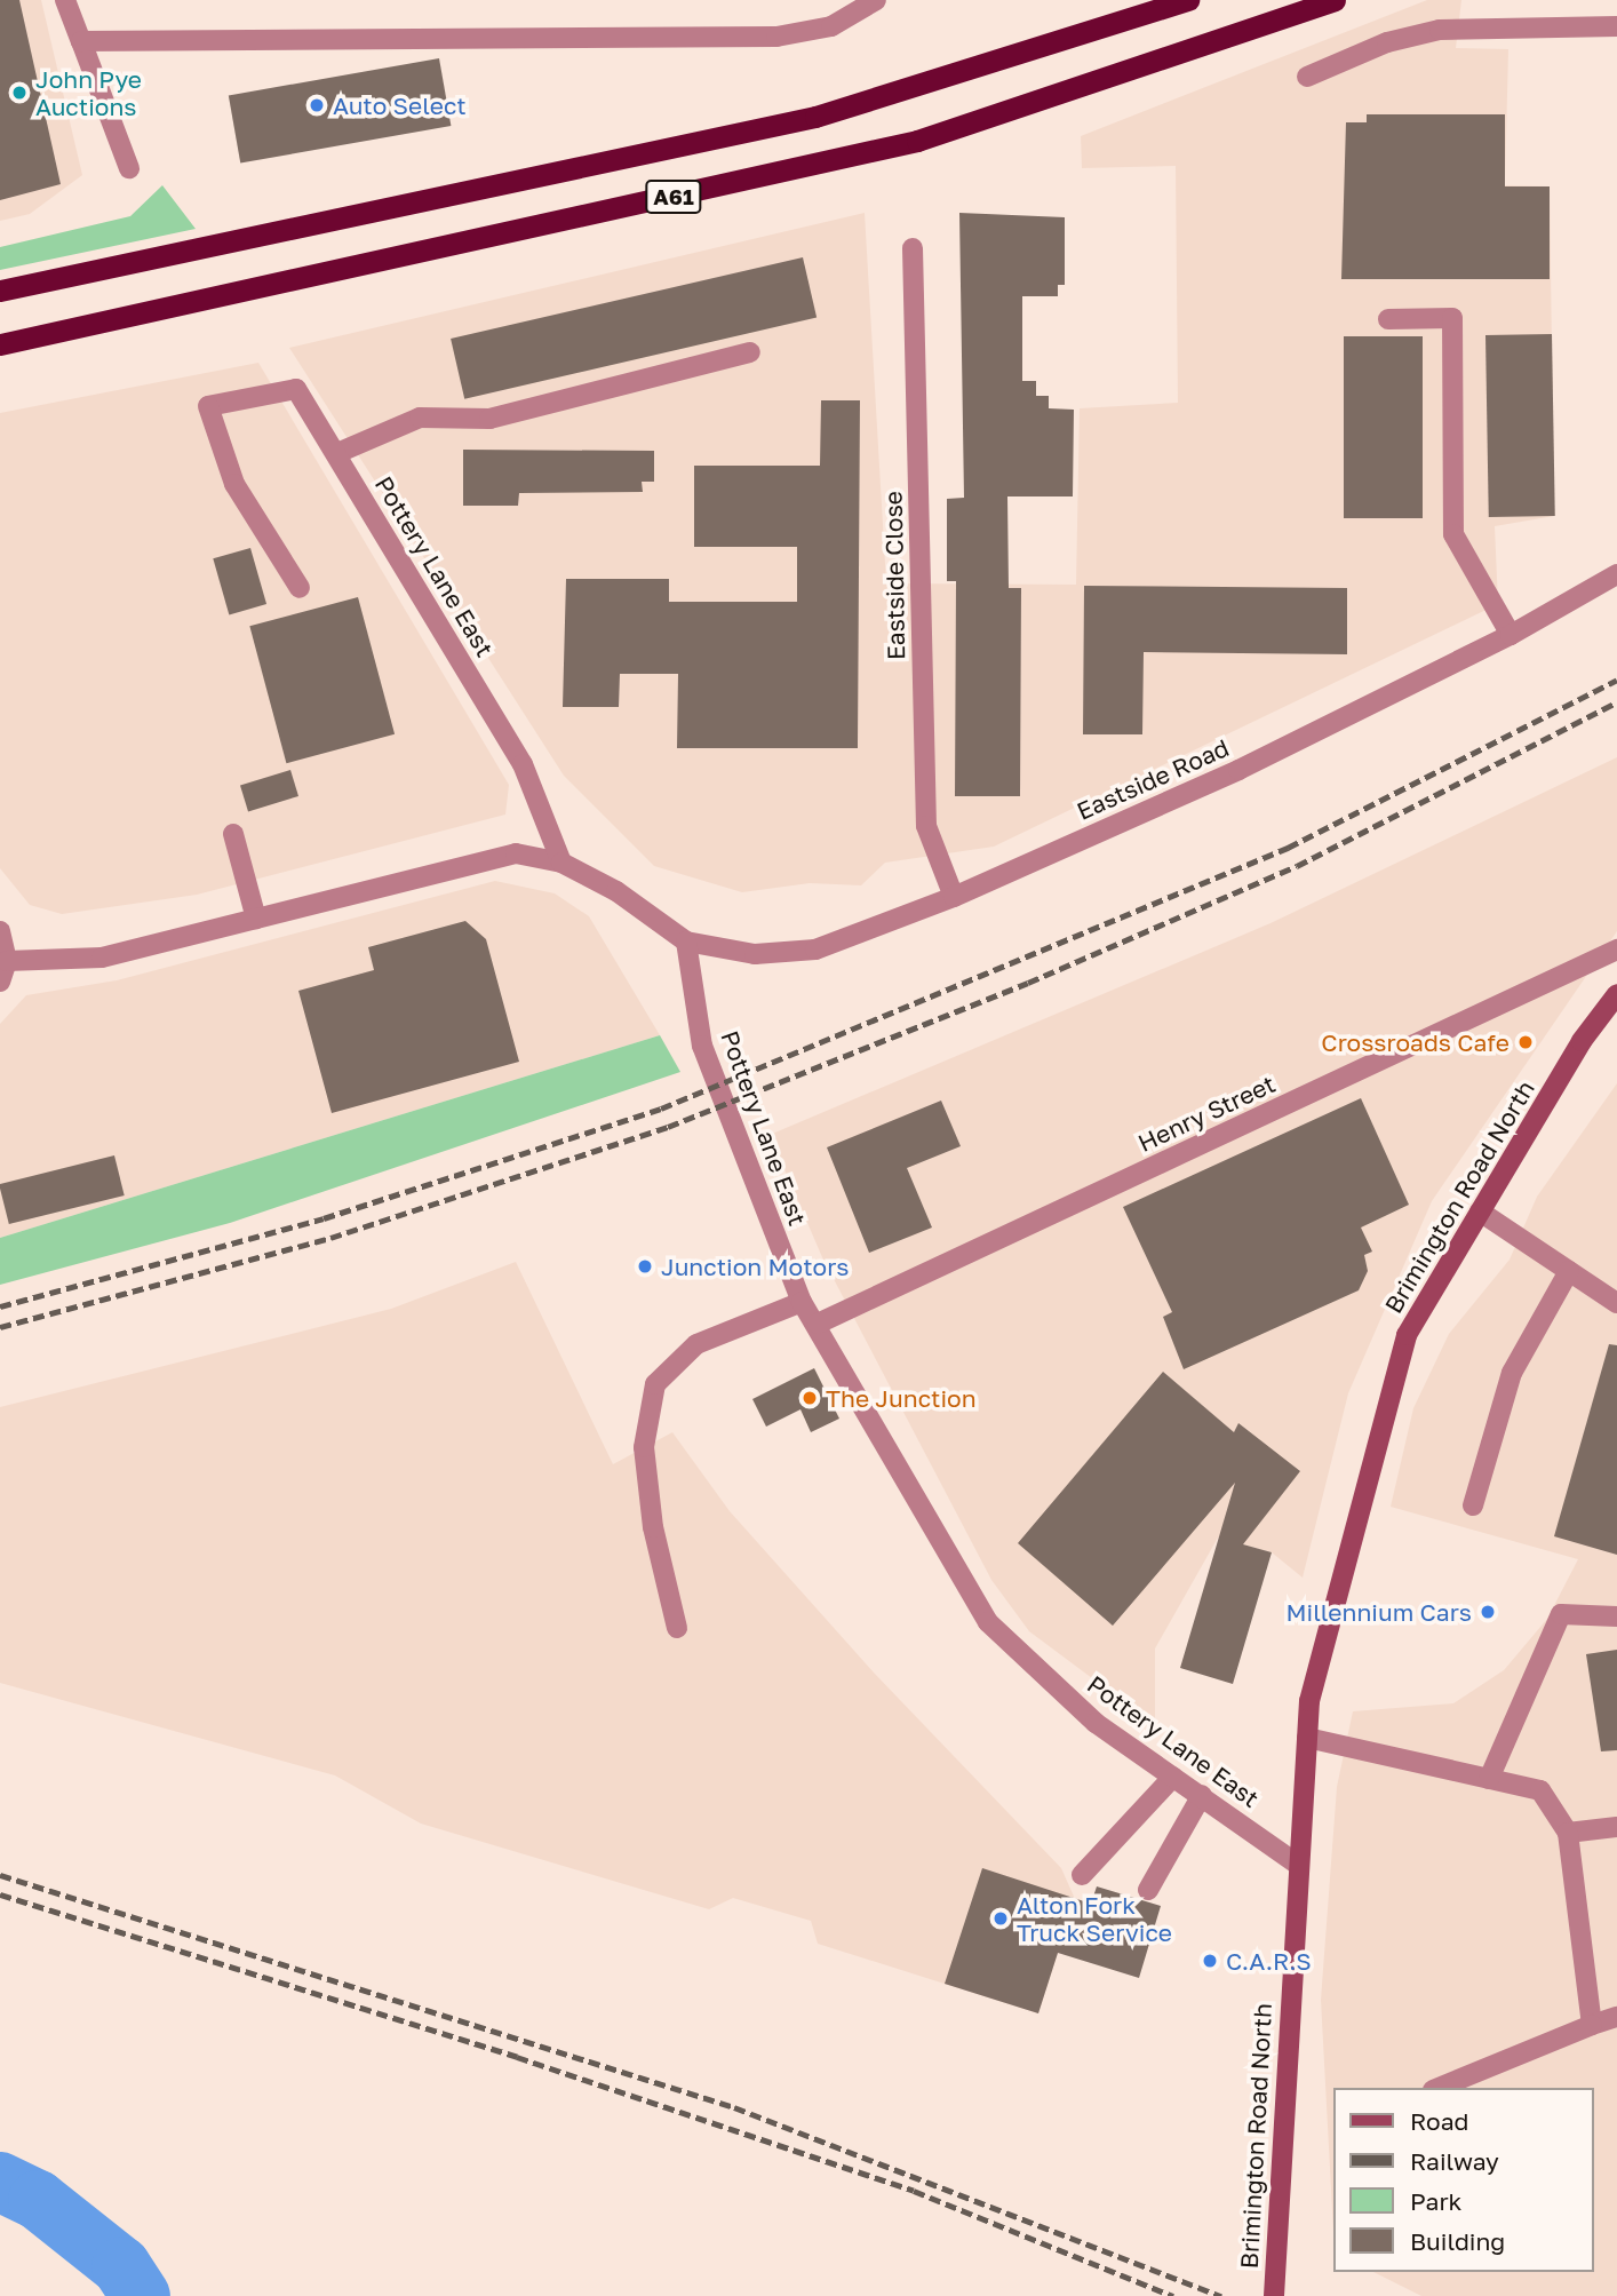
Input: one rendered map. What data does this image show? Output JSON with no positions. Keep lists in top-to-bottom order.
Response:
{
  "streets": {
    "highway": ["A61"],
    "main road": ["Brimington Road North"],
    "street": [
      "Pottery Lane East",
      "Eastside Close",
      "Eastside Road",
      "Henry Street"
    ]
  },
  "crossings": [
    ["Pottery Lane East", "Eastside Road"],
    ["Pottery Lane East", "Henry Street"],
    ["Pottery Lane East", "Brimington Road North"],
    ["Eastside Close", "Eastside Road"]
  ],
  "places": [
    "John Pye Auctions",
    "Auto Select",
    "Crossroads Cafe",
    "Junction Motors",
    "The Junction",
    "Millennium Cars",
    "Alton Fork Truck Service",
    "C.A.R.S"
  ],
  "legend": [
    "Road",
    "Railway",
    "Park",
    "Building"
  ]
}
